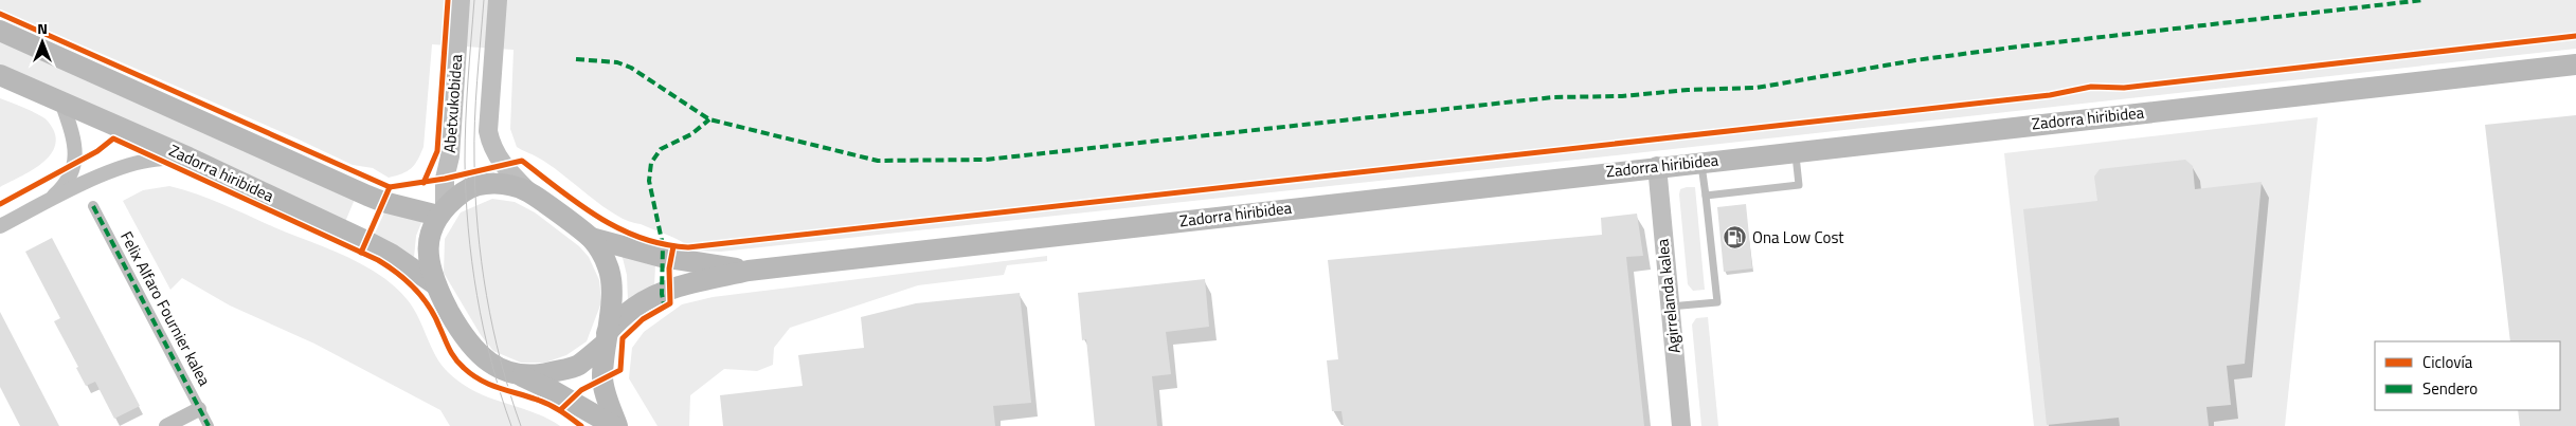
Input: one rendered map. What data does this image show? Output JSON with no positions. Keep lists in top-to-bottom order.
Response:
{
  "streets": {
    "main road": ["Zadorra hiribidea"],
    "street": ["Abetxukobidea", "Agirrelanda kalea", "Felix Alfaro Fournier kalea"]
  },
  "crossings": [
    ["Abetxukobidea", "Zadorra hiribidea"],
    ["Zadorra hiribidea", "Agirrelanda kalea"]
  ],
  "places": {
    "fuel station": ["Ona Low Cost"]
  },
  "legend": ["Ciclovía", "Sendero"],
  "north": "top"
}
